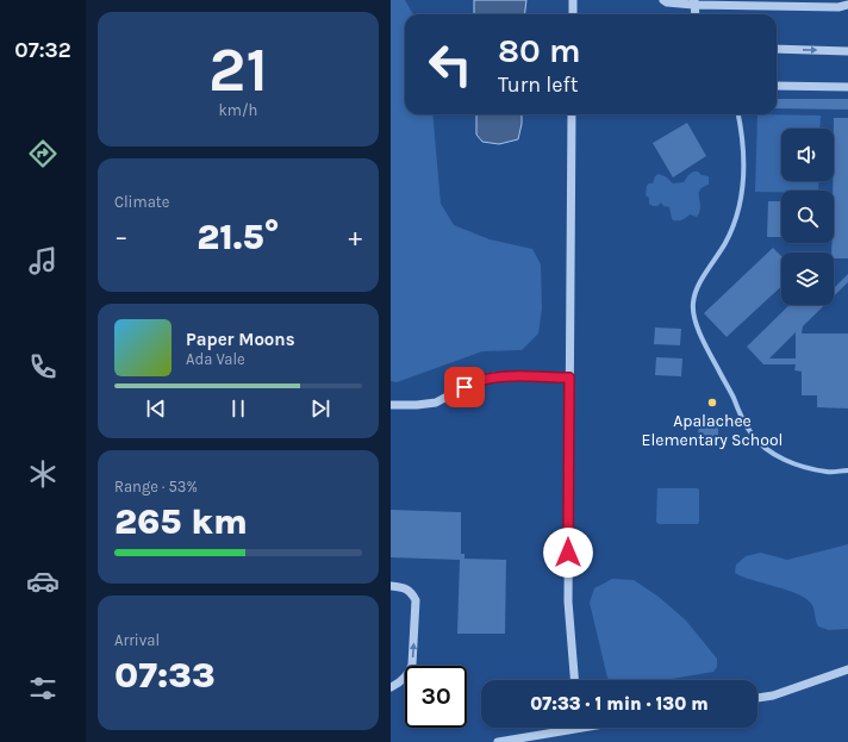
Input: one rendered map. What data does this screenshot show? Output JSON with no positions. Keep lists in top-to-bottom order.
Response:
{
  "places": ["Apalachee Elementary School"],
  "page": {
    "tabs": "07:32",
    "tile": [
      ["21", "km/h"],
      "Climate",
      ["Range · 53%", "265 km"],
      ["Arrival", "07:33"]
    ],
    "turn": ["80 m", "Turn left"],
    "heat": ["−", "21.5°", "+"],
    "song": ["Paper Moons", "Ada Vale"],
    "limit": "30",
    "trip": "07:33 · 1 min · 130 m"
  }
}
